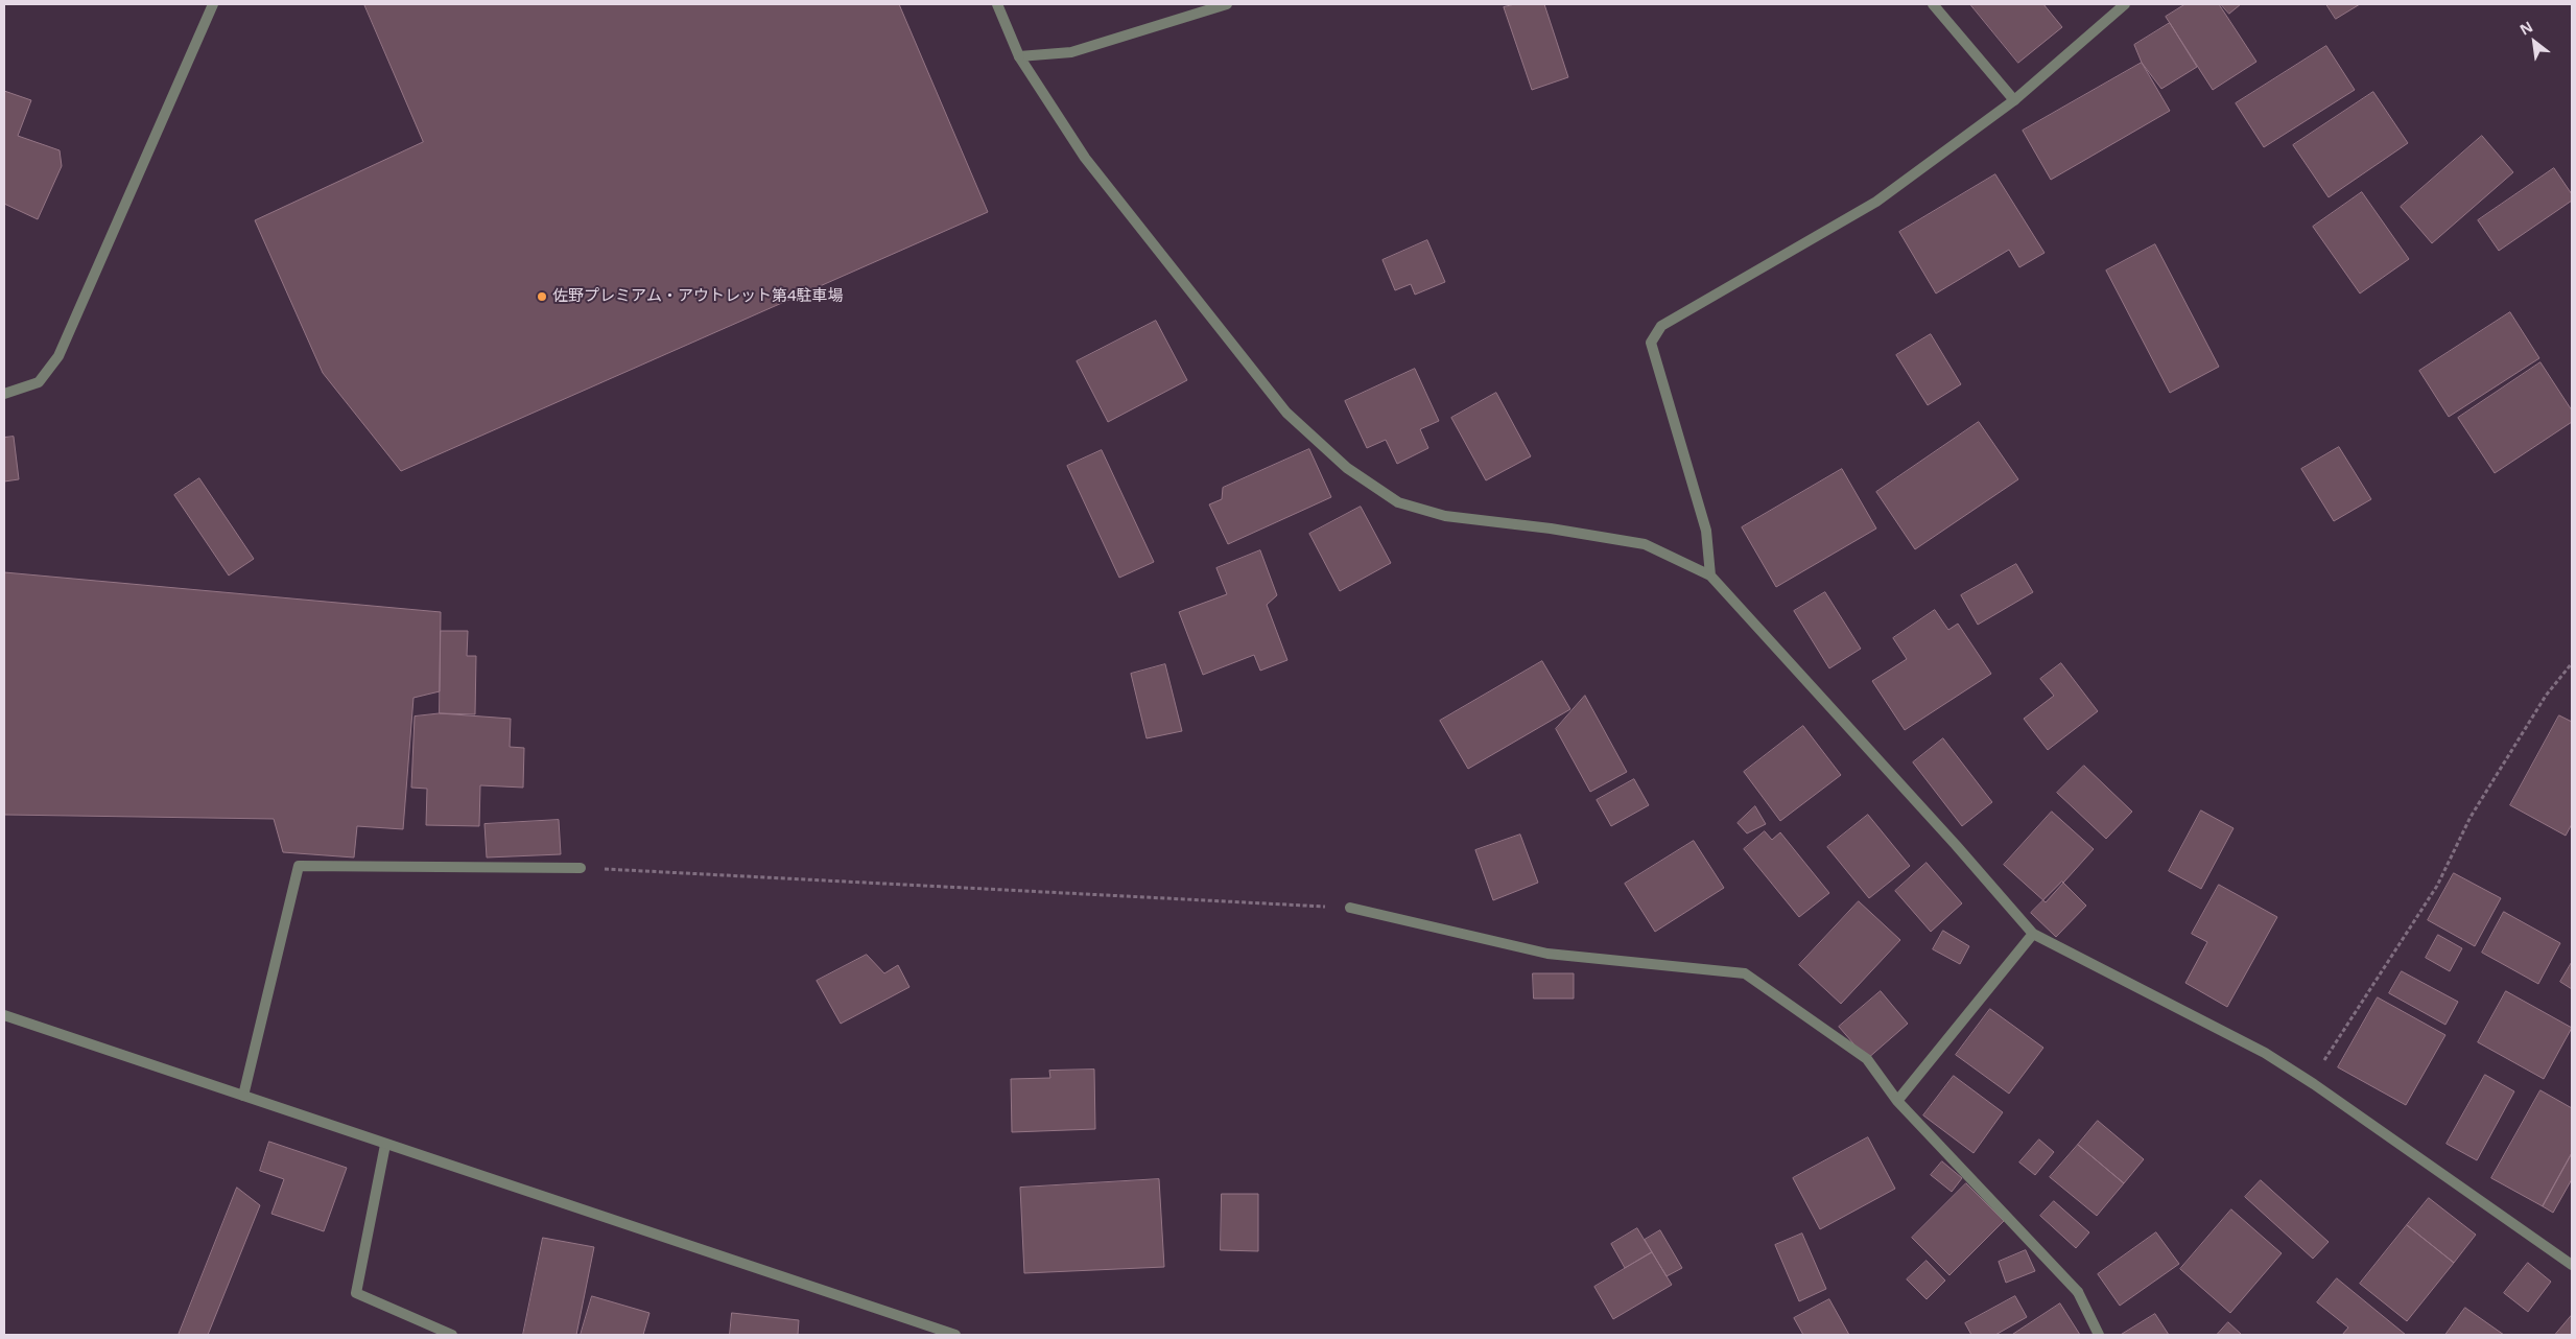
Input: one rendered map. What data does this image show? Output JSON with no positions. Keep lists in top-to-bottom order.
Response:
{
  "places": ["佐野プレミアム・アウトレット第4駐車場"],
  "north": "top left"
}
